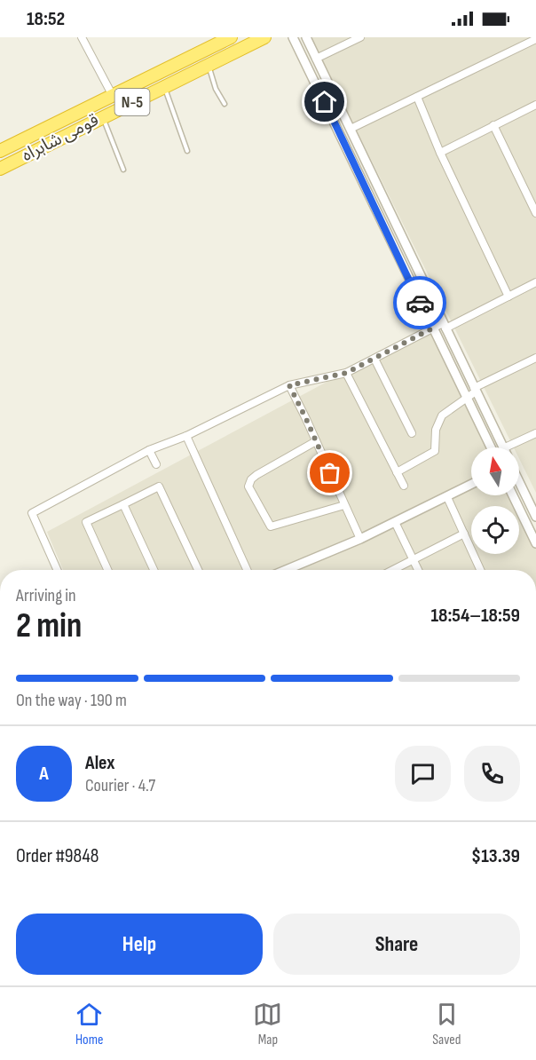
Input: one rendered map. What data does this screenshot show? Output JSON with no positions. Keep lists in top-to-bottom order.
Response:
{
  "streets": {
    "highway": ["N-5", "قومی شاہراہ"]
  },
  "north": "top",
  "page": {
    "status": "18:52",
    "heading": ["2 min", "Arriving in", "18:54–18:59"],
    "panel": [
      "Alex",
      "Courier · 4.7",
      "Order #9848",
      "$13.39"
    ],
    "bar": "On the way · 190 m",
    "round": "A",
    "buttons": ["Help", "Share"],
    "tabs": ["Home", "Map", "Saved"]
  }
}
